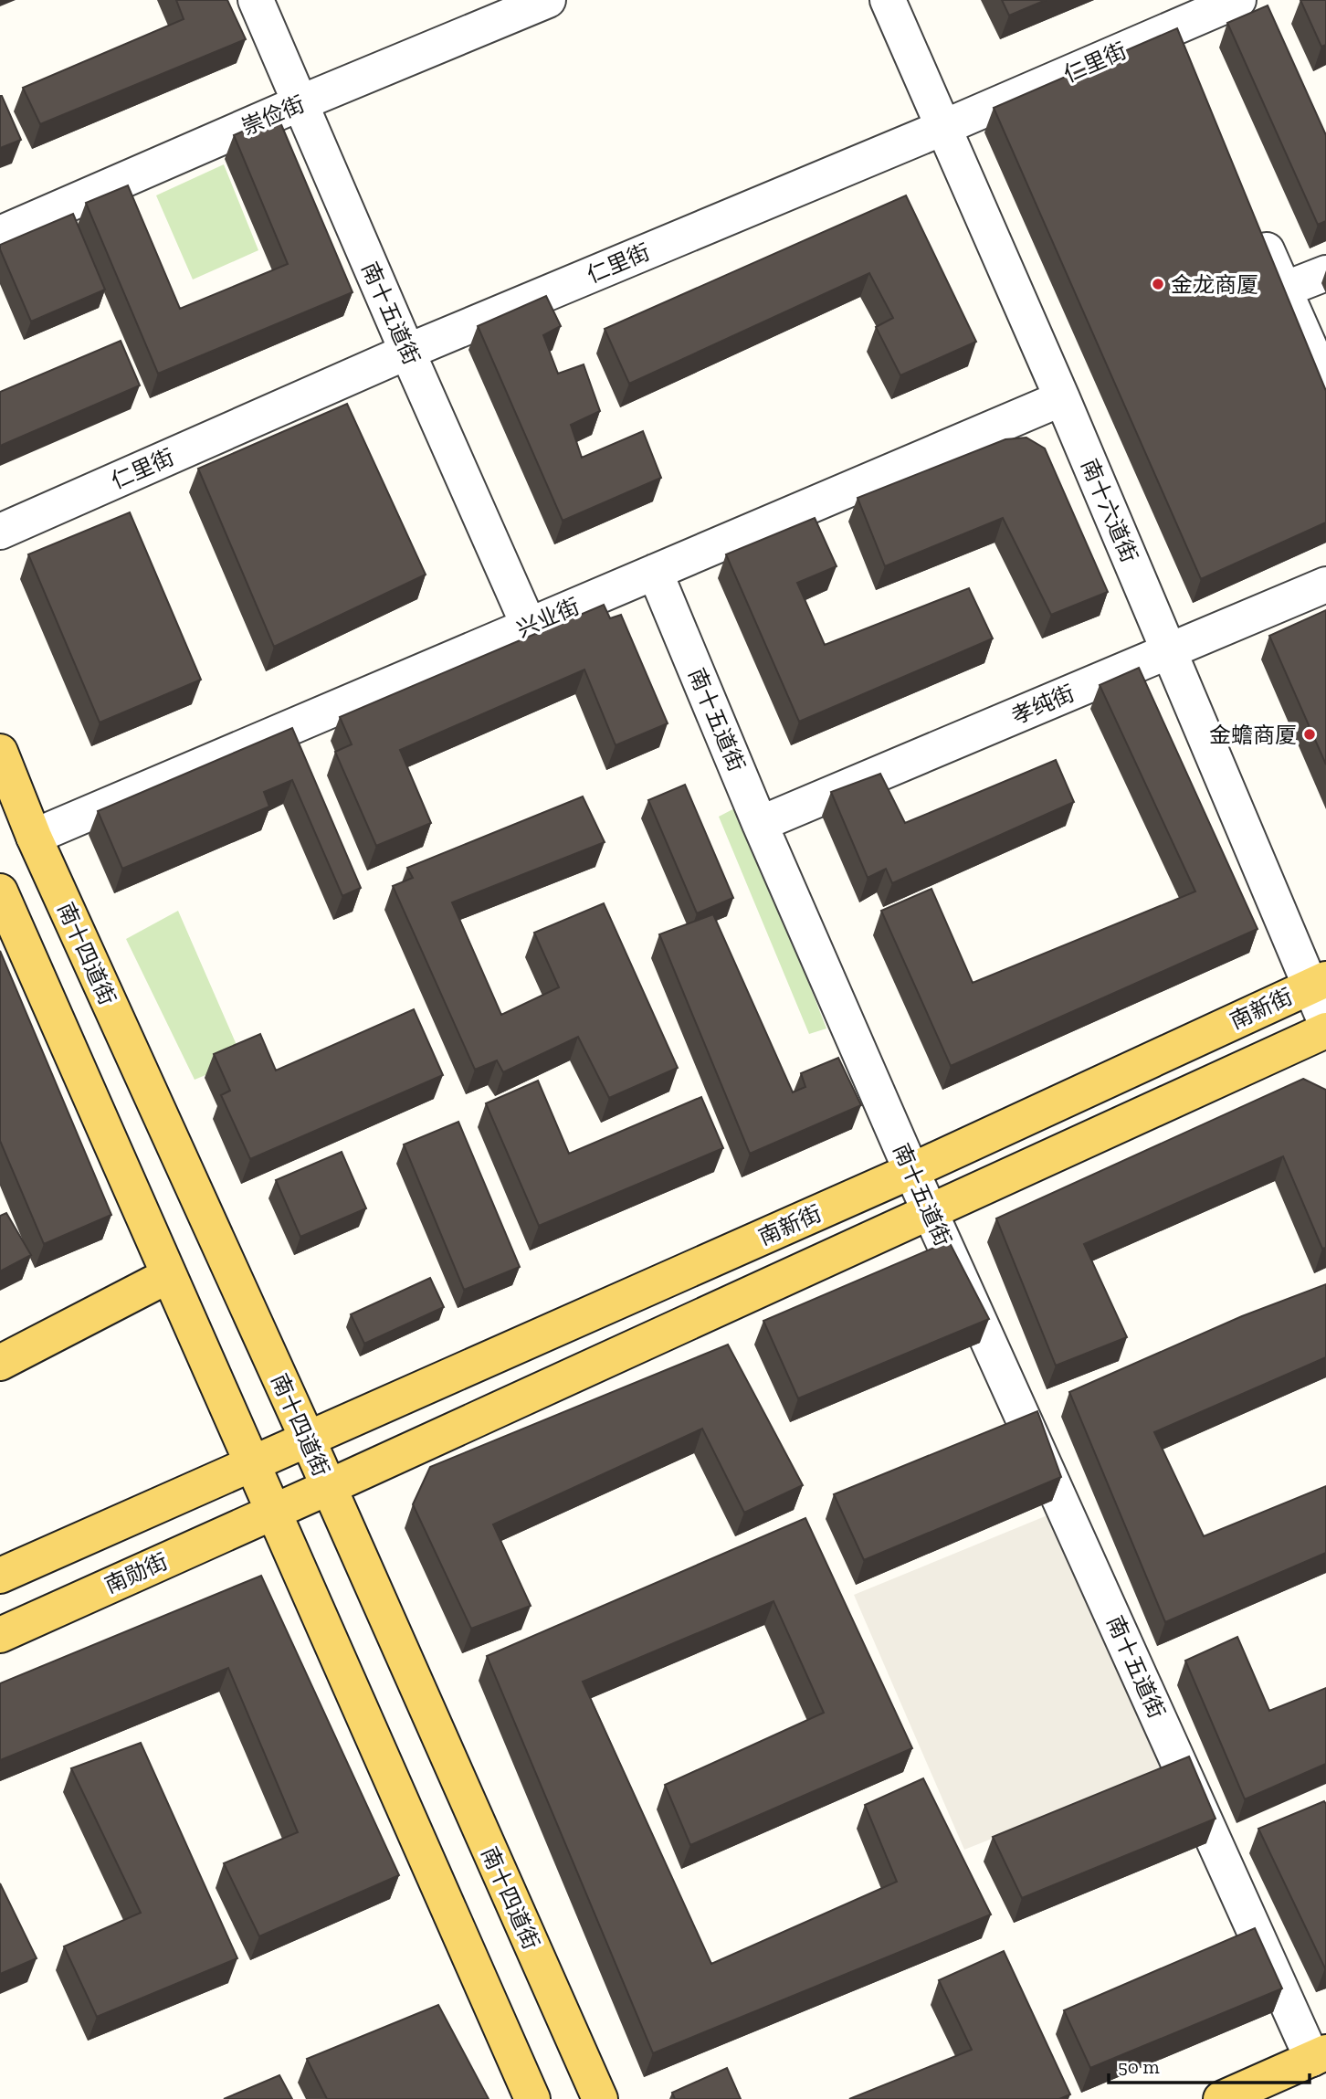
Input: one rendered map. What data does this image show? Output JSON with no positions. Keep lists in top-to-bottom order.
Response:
{
  "streets": {
    "main road": ["南十四道街", "南新街", "南勋街"],
    "street": [
      "仁里街",
      "崇俭街",
      "南十五道街",
      "南十六道街",
      "兴业街",
      "孝纯街"
    ]
  },
  "crossings": [
    ["仁里街", "南十五道街"],
    ["仁里街", "南十六道街"],
    ["崇俭街", "南十五道街"],
    ["南十五道街", "兴业街"],
    ["南十五道街", "孝纯街"],
    ["南十五道街", "南新街"],
    ["南十六道街", "兴业街"],
    ["南十六道街", "孝纯街"],
    ["南十六道街", "南新街"],
    ["兴业街", "南十四道街"],
    ["南十四道街", "南新街"],
    ["南新街", "南勋街"]
  ],
  "places": ["金龙商厦", "金蟾商厦"],
  "scale_bar": "50 m"
}
